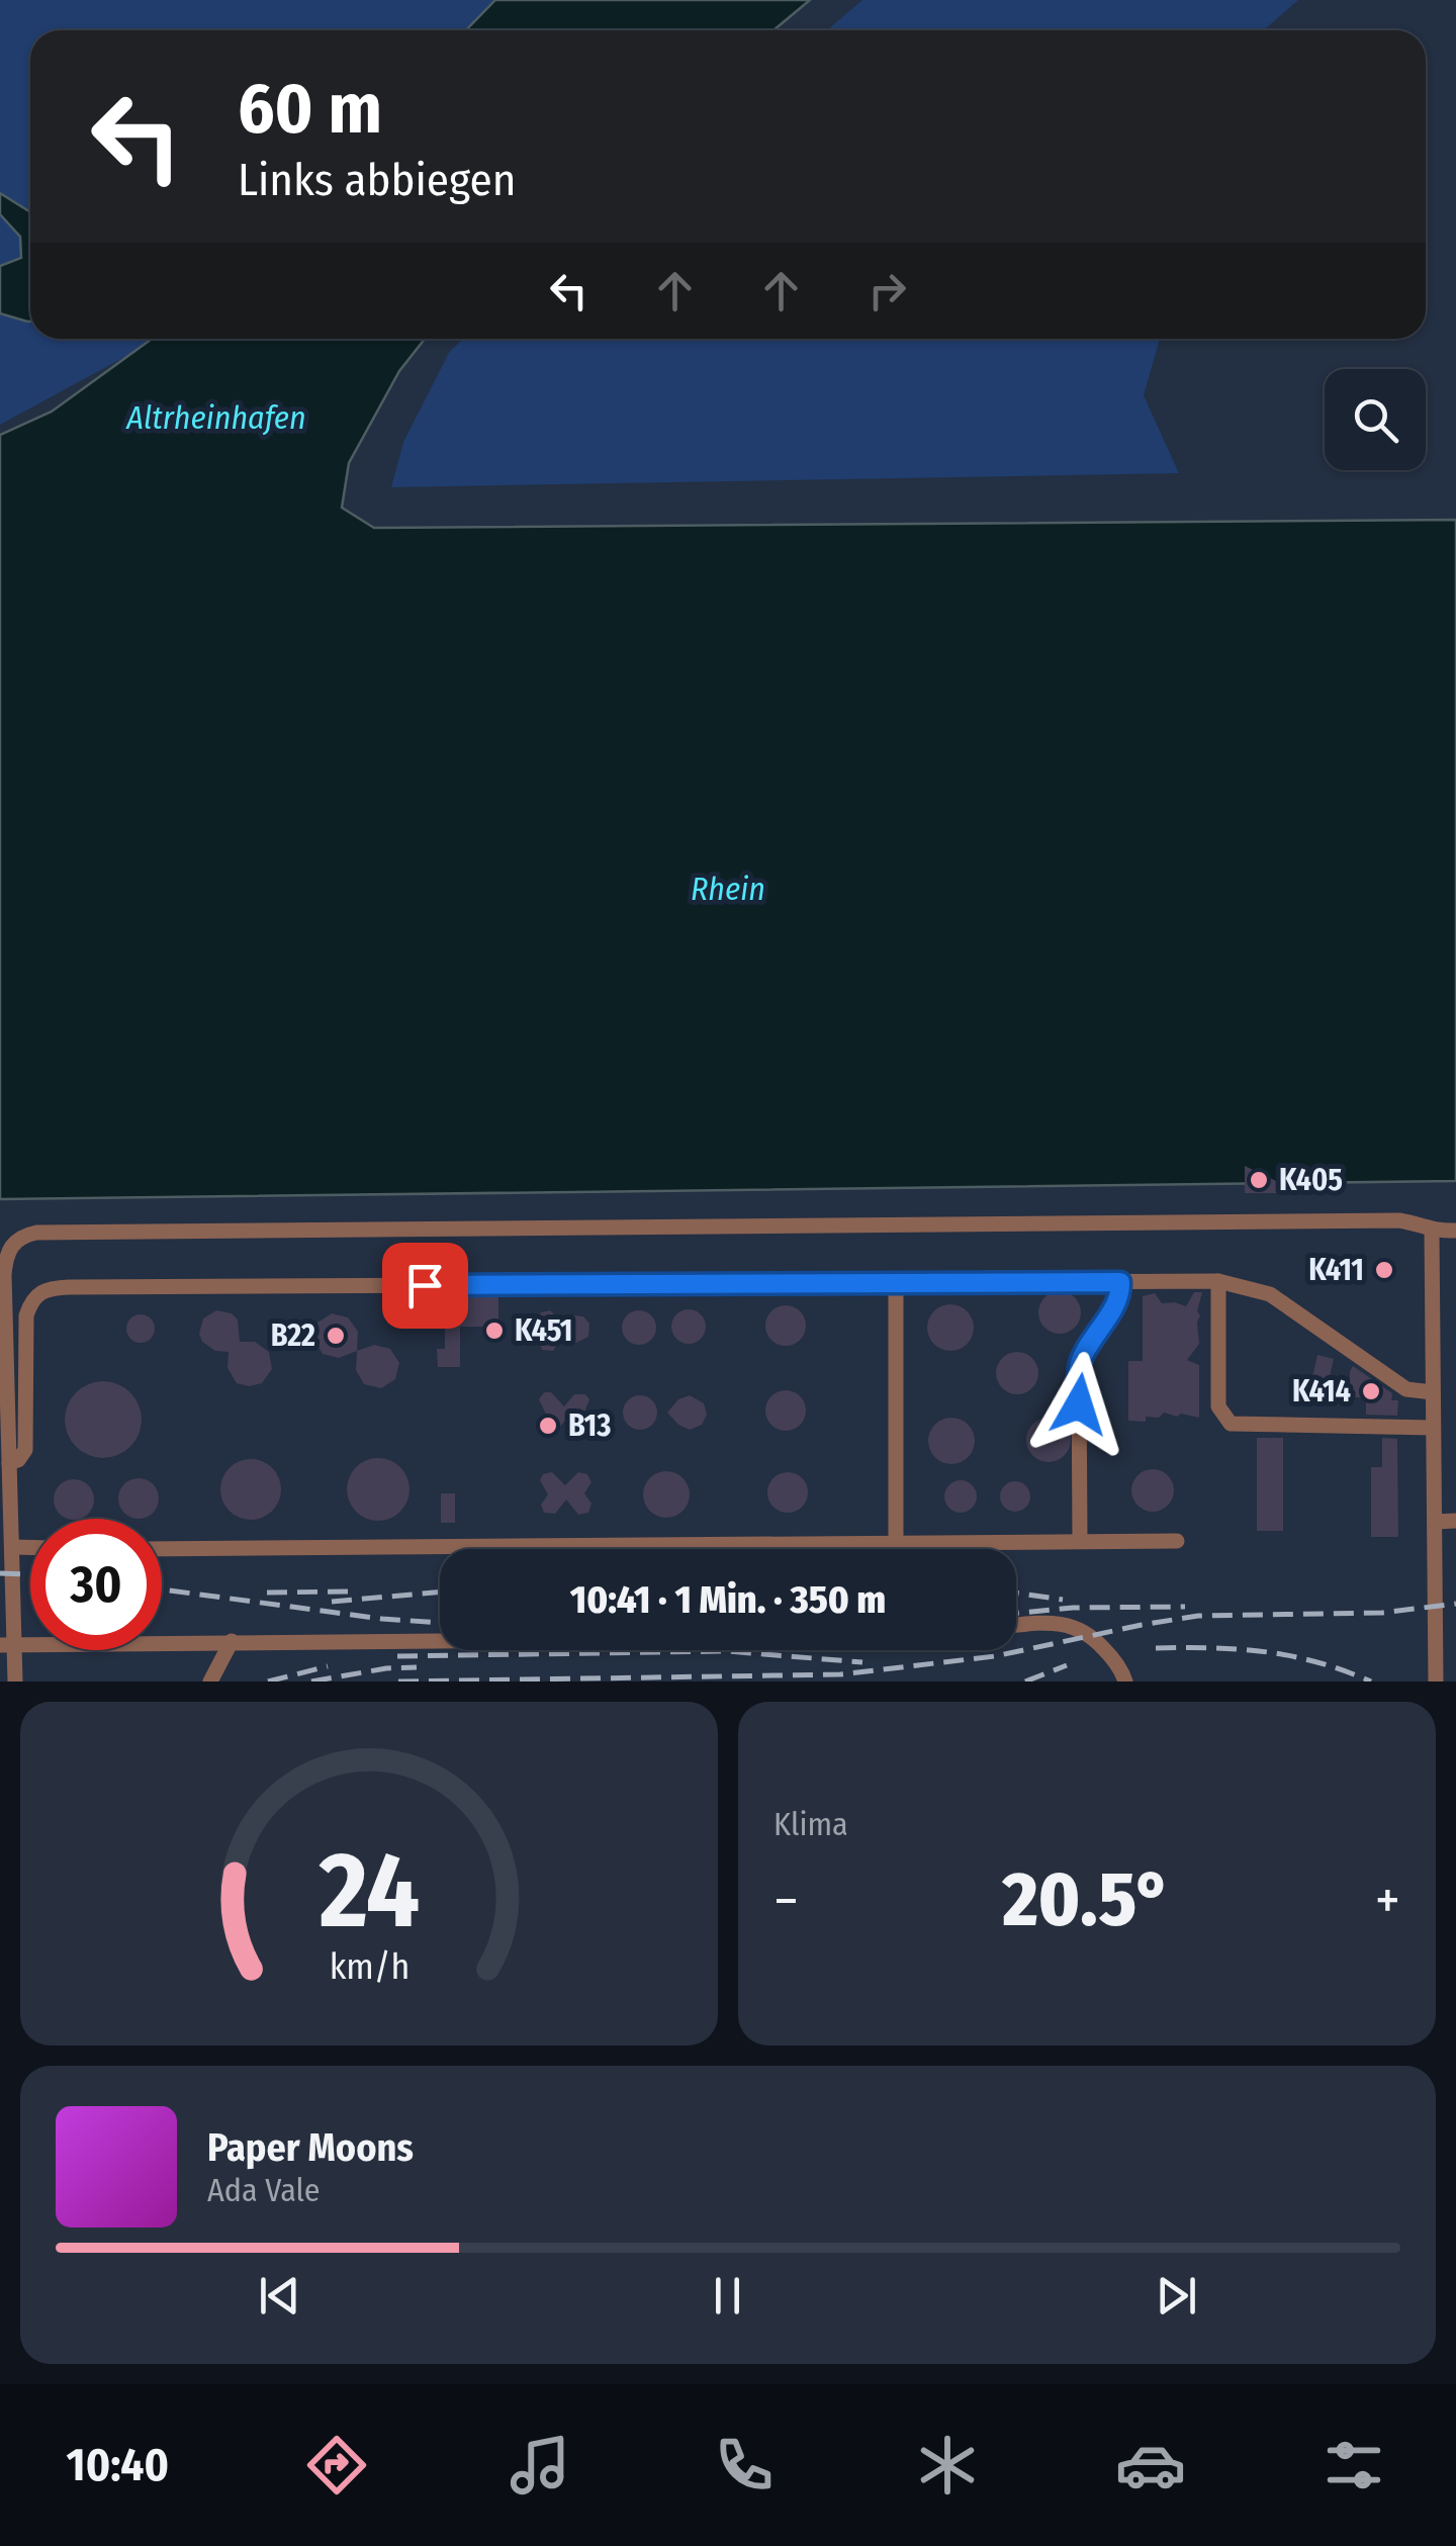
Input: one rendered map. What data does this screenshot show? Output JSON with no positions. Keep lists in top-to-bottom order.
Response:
{
  "water": ["Altrheinhafen", "Rhein"],
  "places": [
    "K405",
    "K411",
    "K451",
    "B22",
    "K414",
    "B13"
  ],
  "page": {
    "turn": ["60 m", "Links abbiegen"],
    "limit": "30",
    "trip": "10:41 · 1 Min. · 350 m",
    "tile": "Klima",
    "heat": ["−", "20.5°", "+"],
    "song": ["Paper Moons", "Ada Vale"],
    "tabs": "10:40",
    "gauge": ["24", "km/h"]
  }
}
